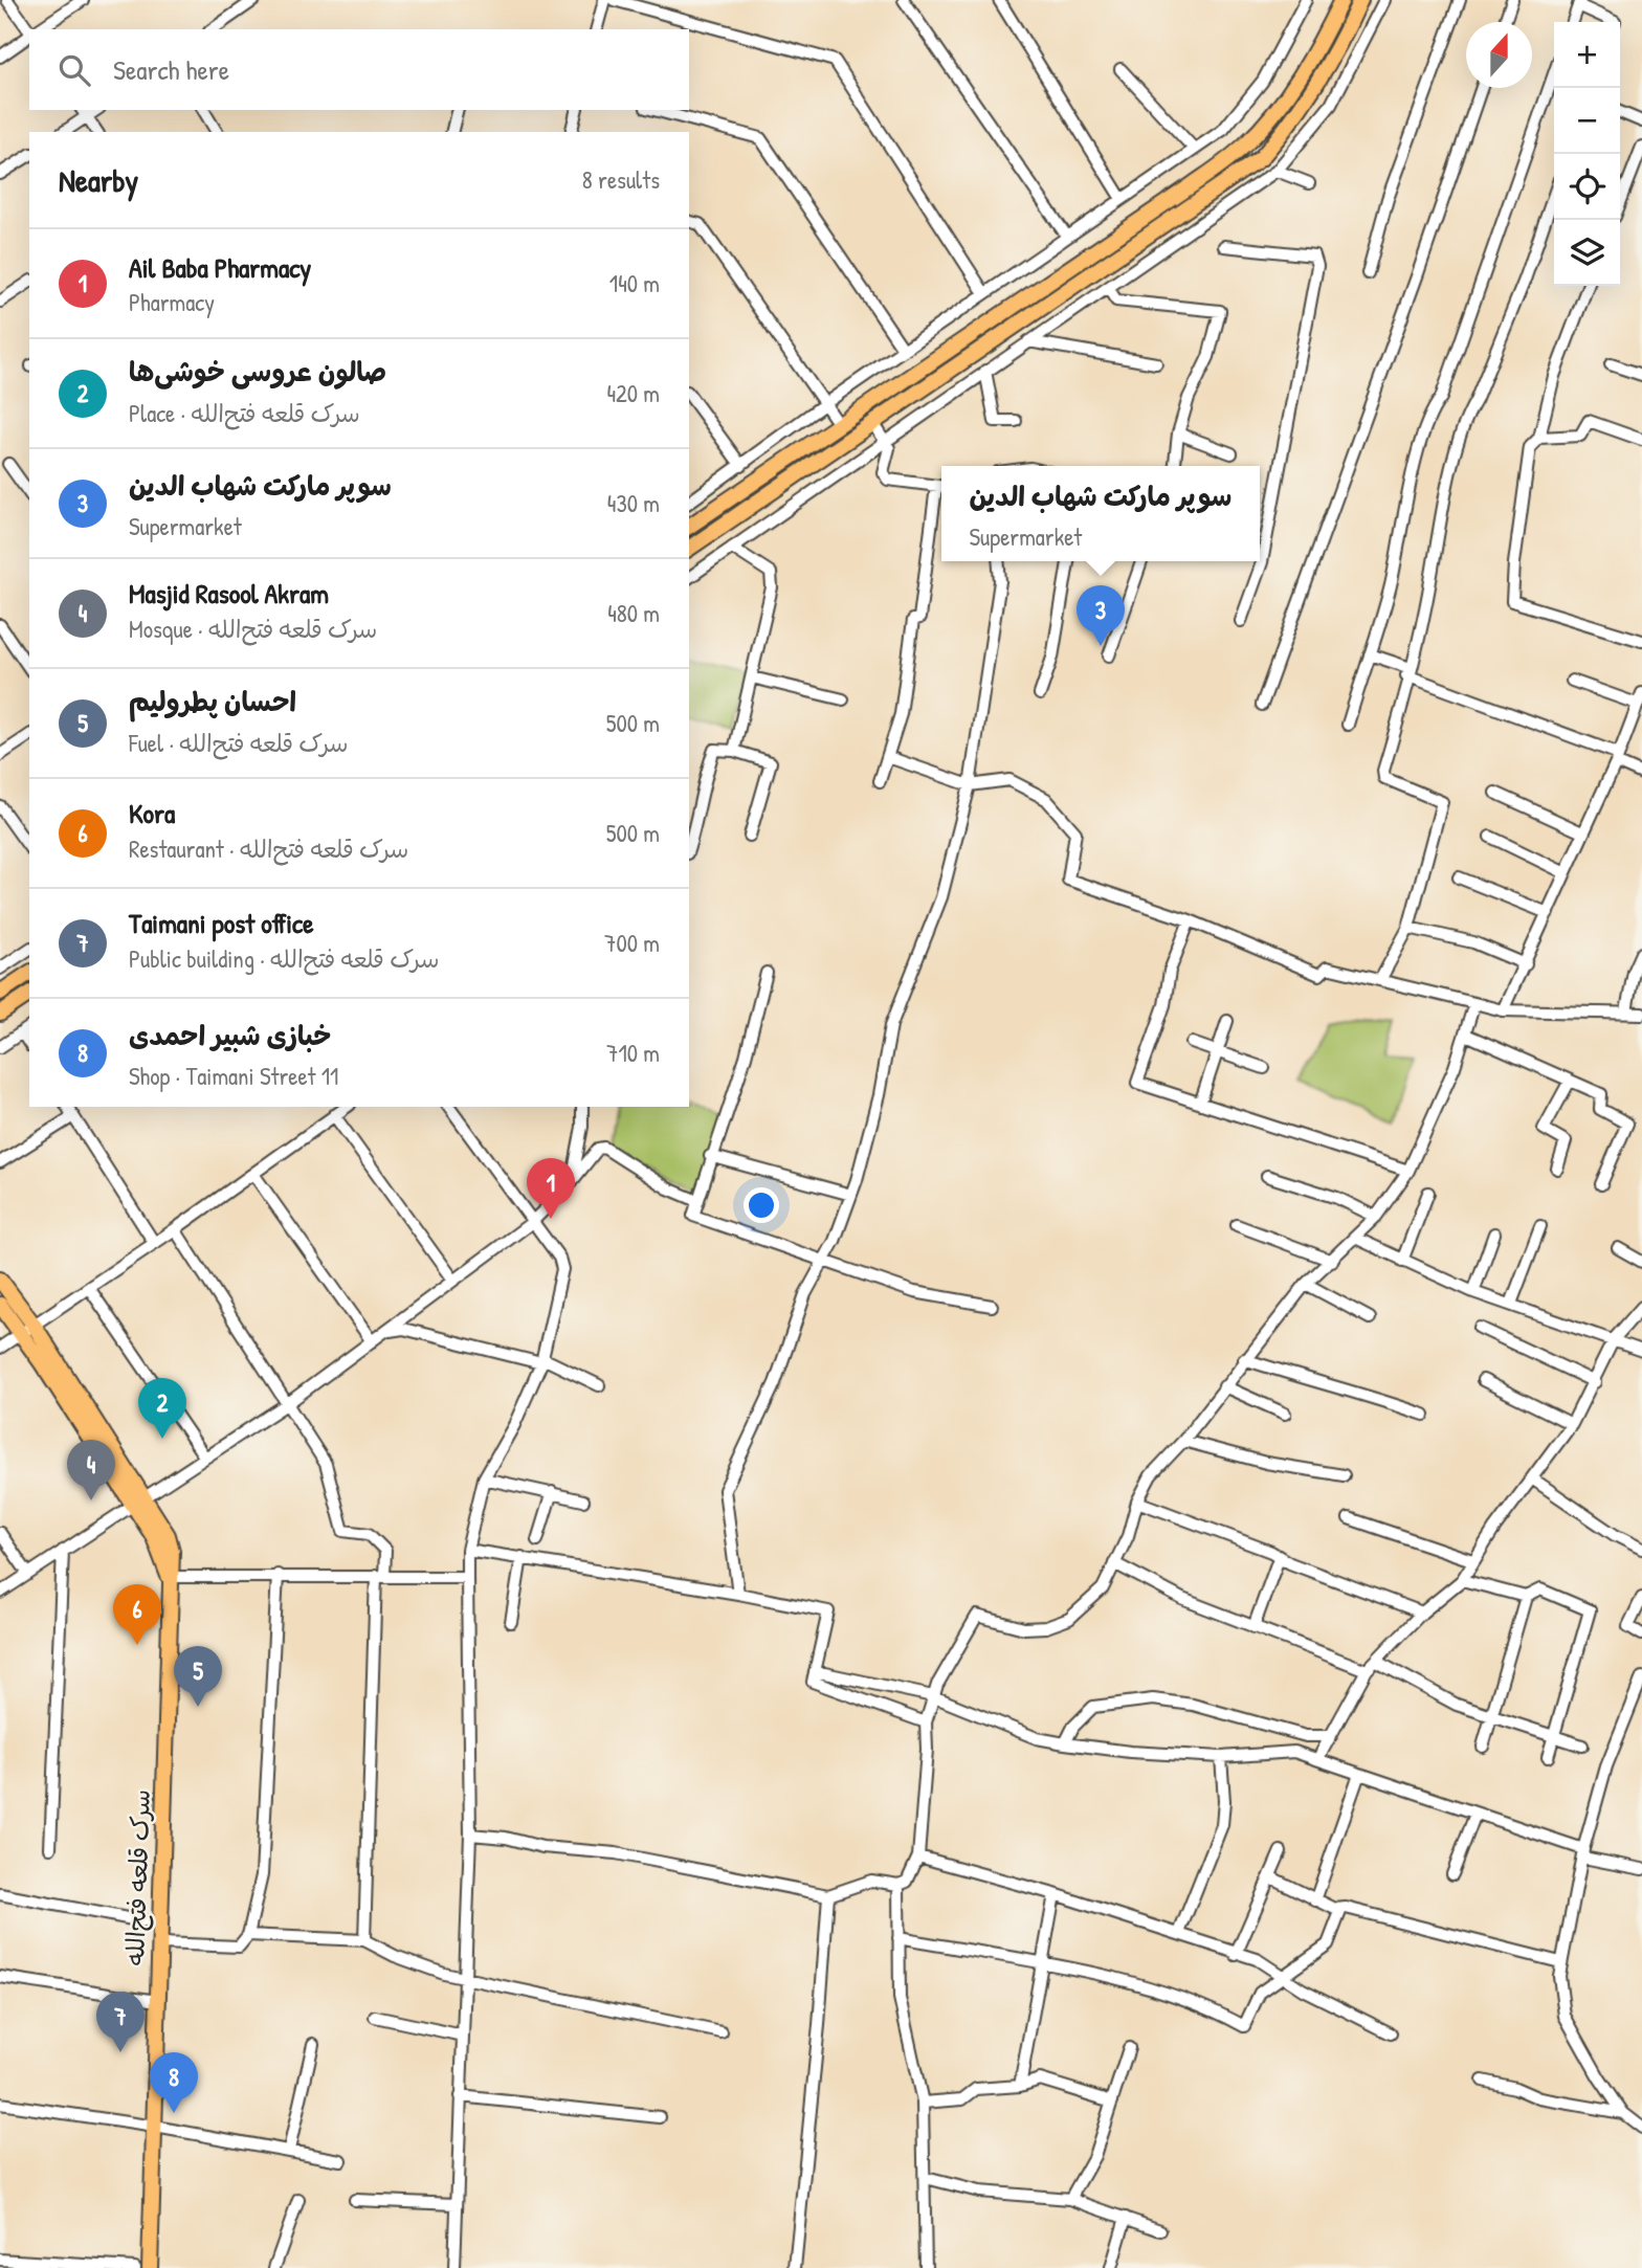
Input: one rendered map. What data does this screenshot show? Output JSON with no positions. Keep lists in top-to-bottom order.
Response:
{
  "streets": {
    "main road": ["سرک قلعه فتح‌الله"]
  },
  "north": "top",
  "page": {
    "map_buttons": ["+", "−"],
    "search": "Search here",
    "heading": ["Nearby", "8 results"],
    "list": [
      {
        "mark": "1",
        "name": "Ail Baba Pharmacy",
        "note": "Pharmacy",
        "value": "140 m"
      },
      {
        "mark": "2",
        "name": "صالون عروسی خوشی‌ها",
        "note": "Place · سرک قلعه فتح‌الله",
        "value": "420 m"
      },
      {
        "mark": "3",
        "name": "سوپر مارکت شهاب الدین",
        "note": "Supermarket",
        "value": "430 m"
      },
      {
        "mark": "4",
        "name": "Masjid Rasool Akram",
        "note": "Mosque · سرک قلعه فتح‌الله",
        "value": "480 m"
      },
      {
        "mark": "5",
        "name": "احسان پطرولیم",
        "note": "Fuel · سرک قلعه فتح‌الله",
        "value": "500 m"
      },
      {
        "mark": "6",
        "name": "Kora",
        "note": "Restaurant · سرک قلعه فتح‌الله",
        "value": "500 m"
      },
      {
        "mark": "7",
        "name": "Taimani post office",
        "note": "Public building · سرک قلعه فتح‌الله",
        "value": "700 m"
      },
      {
        "mark": "8",
        "name": "خبازی شبیر احمدی",
        "note": "Shop · Taimani Street 11",
        "value": "710 m"
      }
    ],
    "popup": ["سوپر مارکت شهاب الدین", "Supermarket"],
    "pins": [
      "3",
      "1",
      "2",
      "4",
      "6",
      "5",
      "7",
      "8"
    ]
  }
}
